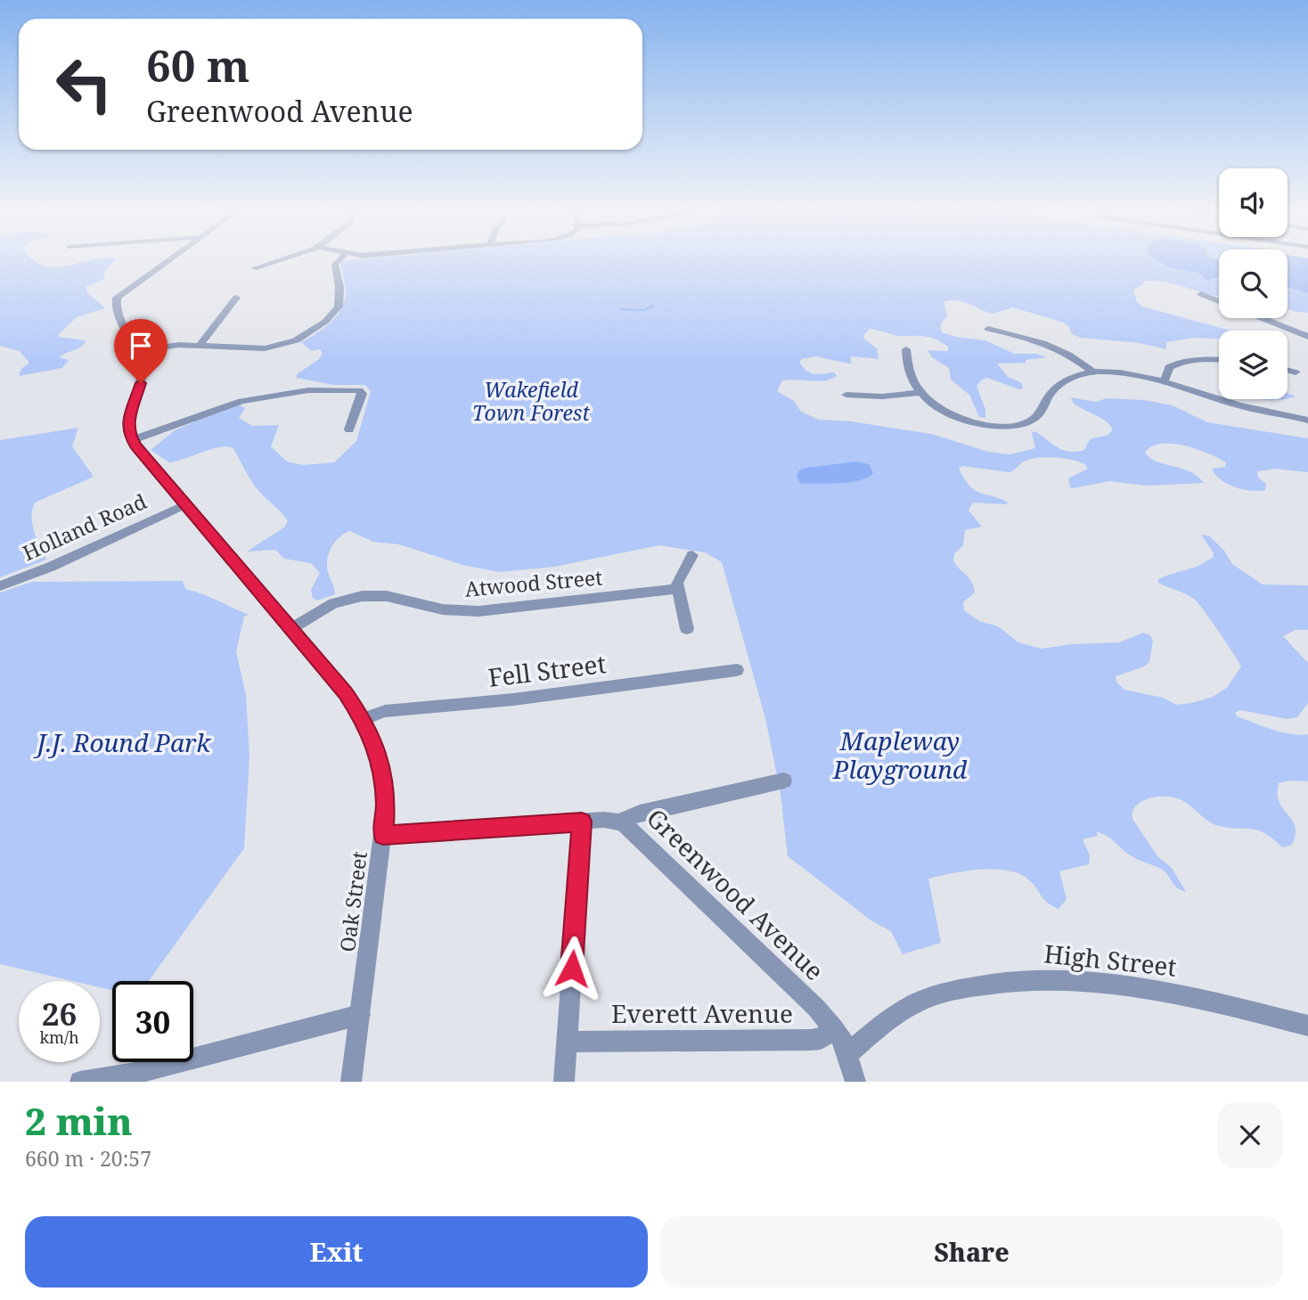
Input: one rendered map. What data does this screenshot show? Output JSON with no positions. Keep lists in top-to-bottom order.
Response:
{
  "streets": {
    "street": [
      "Holland Road",
      "Atwood Street",
      "Fell Street",
      "Greenwood Avenue",
      "Oak Street",
      "High Street",
      "Everett Avenue"
    ]
  },
  "crossings": [
    ["Holland Road", "Oak Street"],
    ["Atwood Street", "Oak Street"],
    ["Fell Street", "Oak Street"],
    ["Greenwood Avenue", "Oak Street"],
    ["Greenwood Avenue", "High Street"],
    ["Greenwood Avenue", "Everett Avenue"]
  ],
  "parks": ["Wakefield Town Forest", "Mapleway Playground", "J.J. Round Park"],
  "page": {
    "turn": ["60 m", "Greenwood Avenue"],
    "speed": "26 km/h",
    "limit": "30",
    "heading": ["2 min", "660 m · 20:57"],
    "buttons": ["Exit", "Share"]
  }
}
